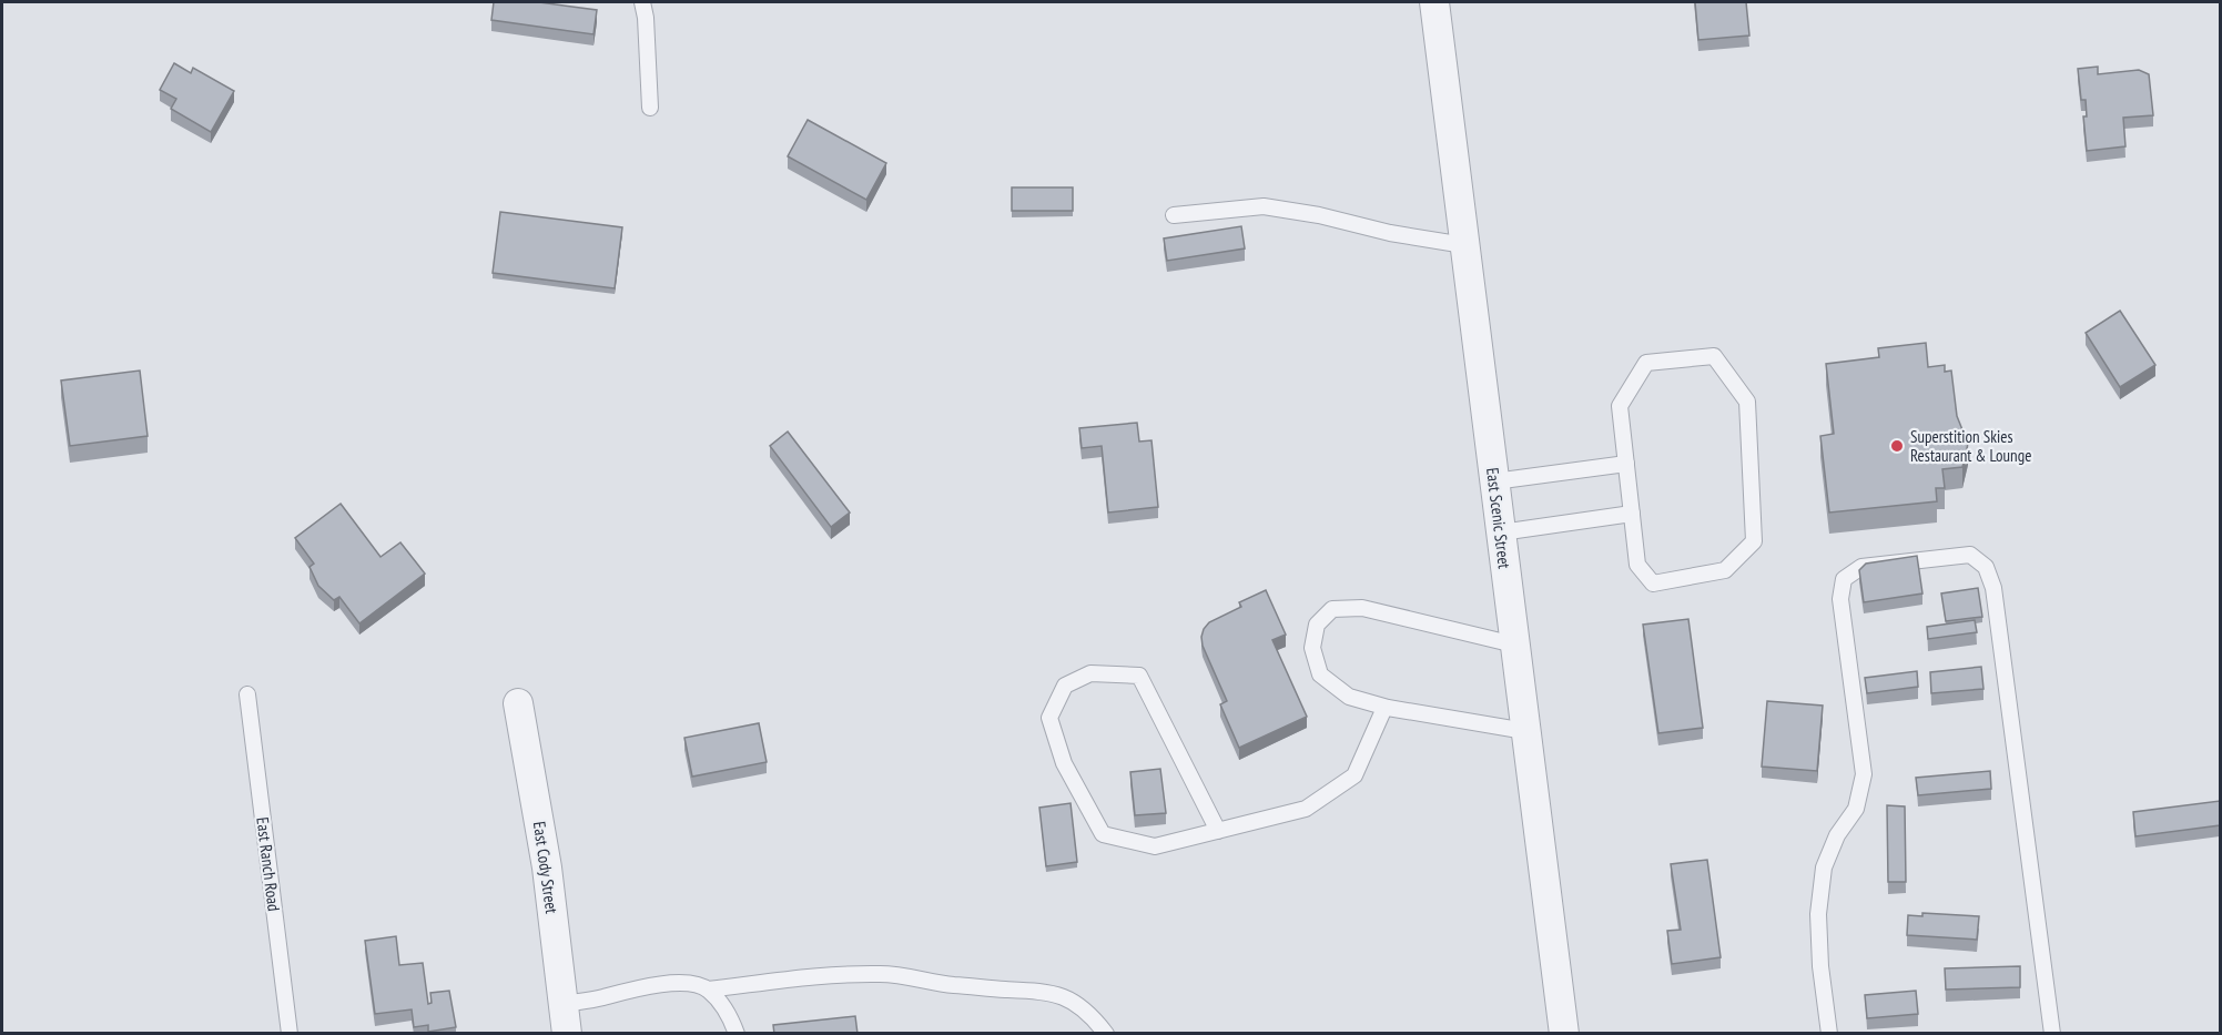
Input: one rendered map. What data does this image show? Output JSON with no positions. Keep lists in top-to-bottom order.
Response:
{
  "streets": {
    "street": ["East Scenic Street", "East Cody Street"],
    "lane": ["East Ranch Road"]
  },
  "places": ["Superstition Skies Restaurant & Lounge"]
}
